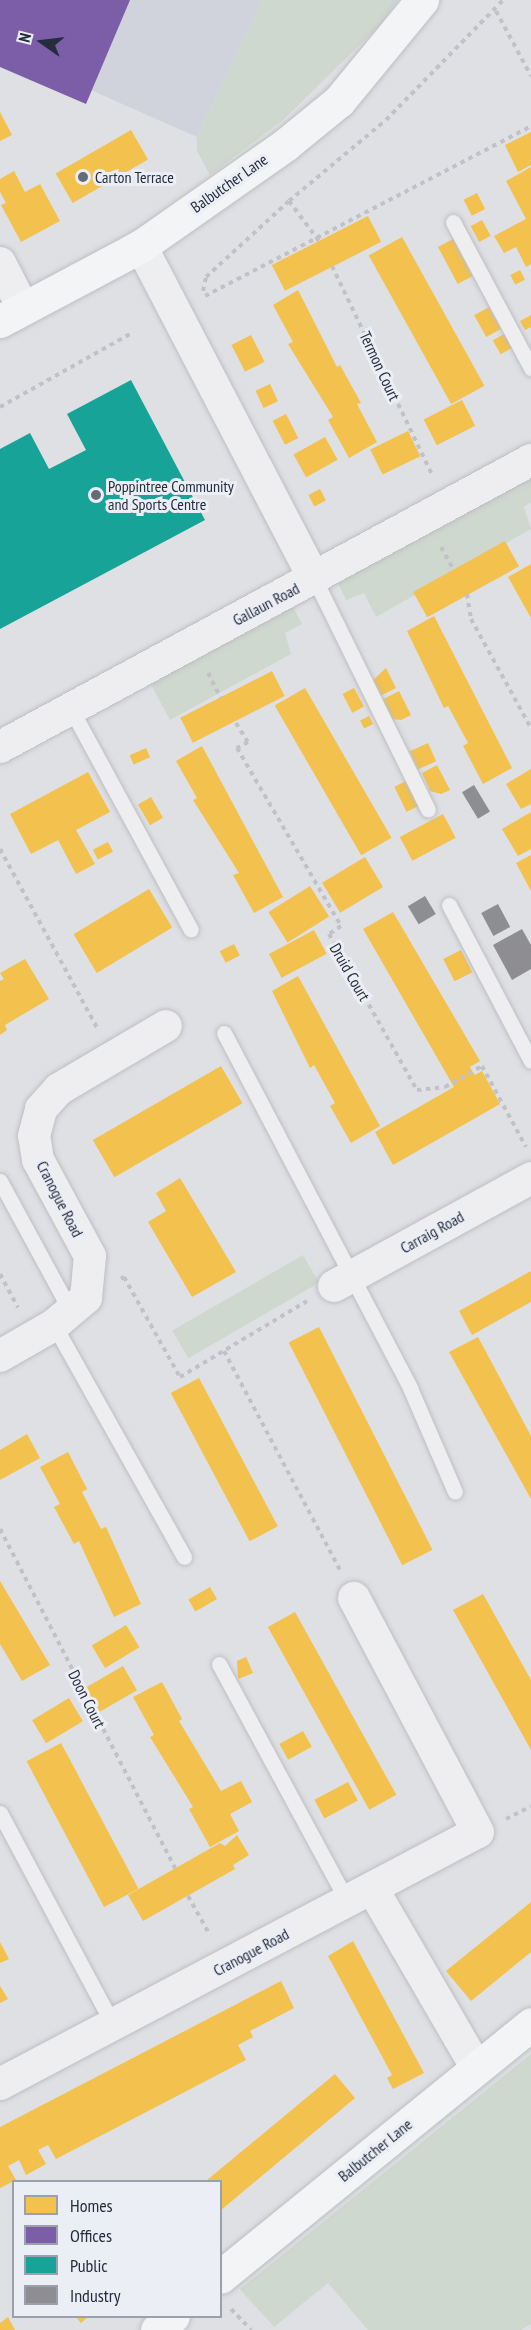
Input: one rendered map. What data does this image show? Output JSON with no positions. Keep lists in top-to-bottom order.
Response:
{
  "streets": {
    "street": [
      "Balbutcher Lane",
      "Gallaun Road",
      "Cranogue Road",
      "Carraig Road"
    ],
    "path": ["Termon Court", "Druid Court", "Doon Court"]
  },
  "places": ["Carton Terrace", "Poppintree Community and Sports Centre"],
  "legend": [
    "Homes",
    "Offices",
    "Public",
    "Industry"
  ],
  "north": "left"
}
